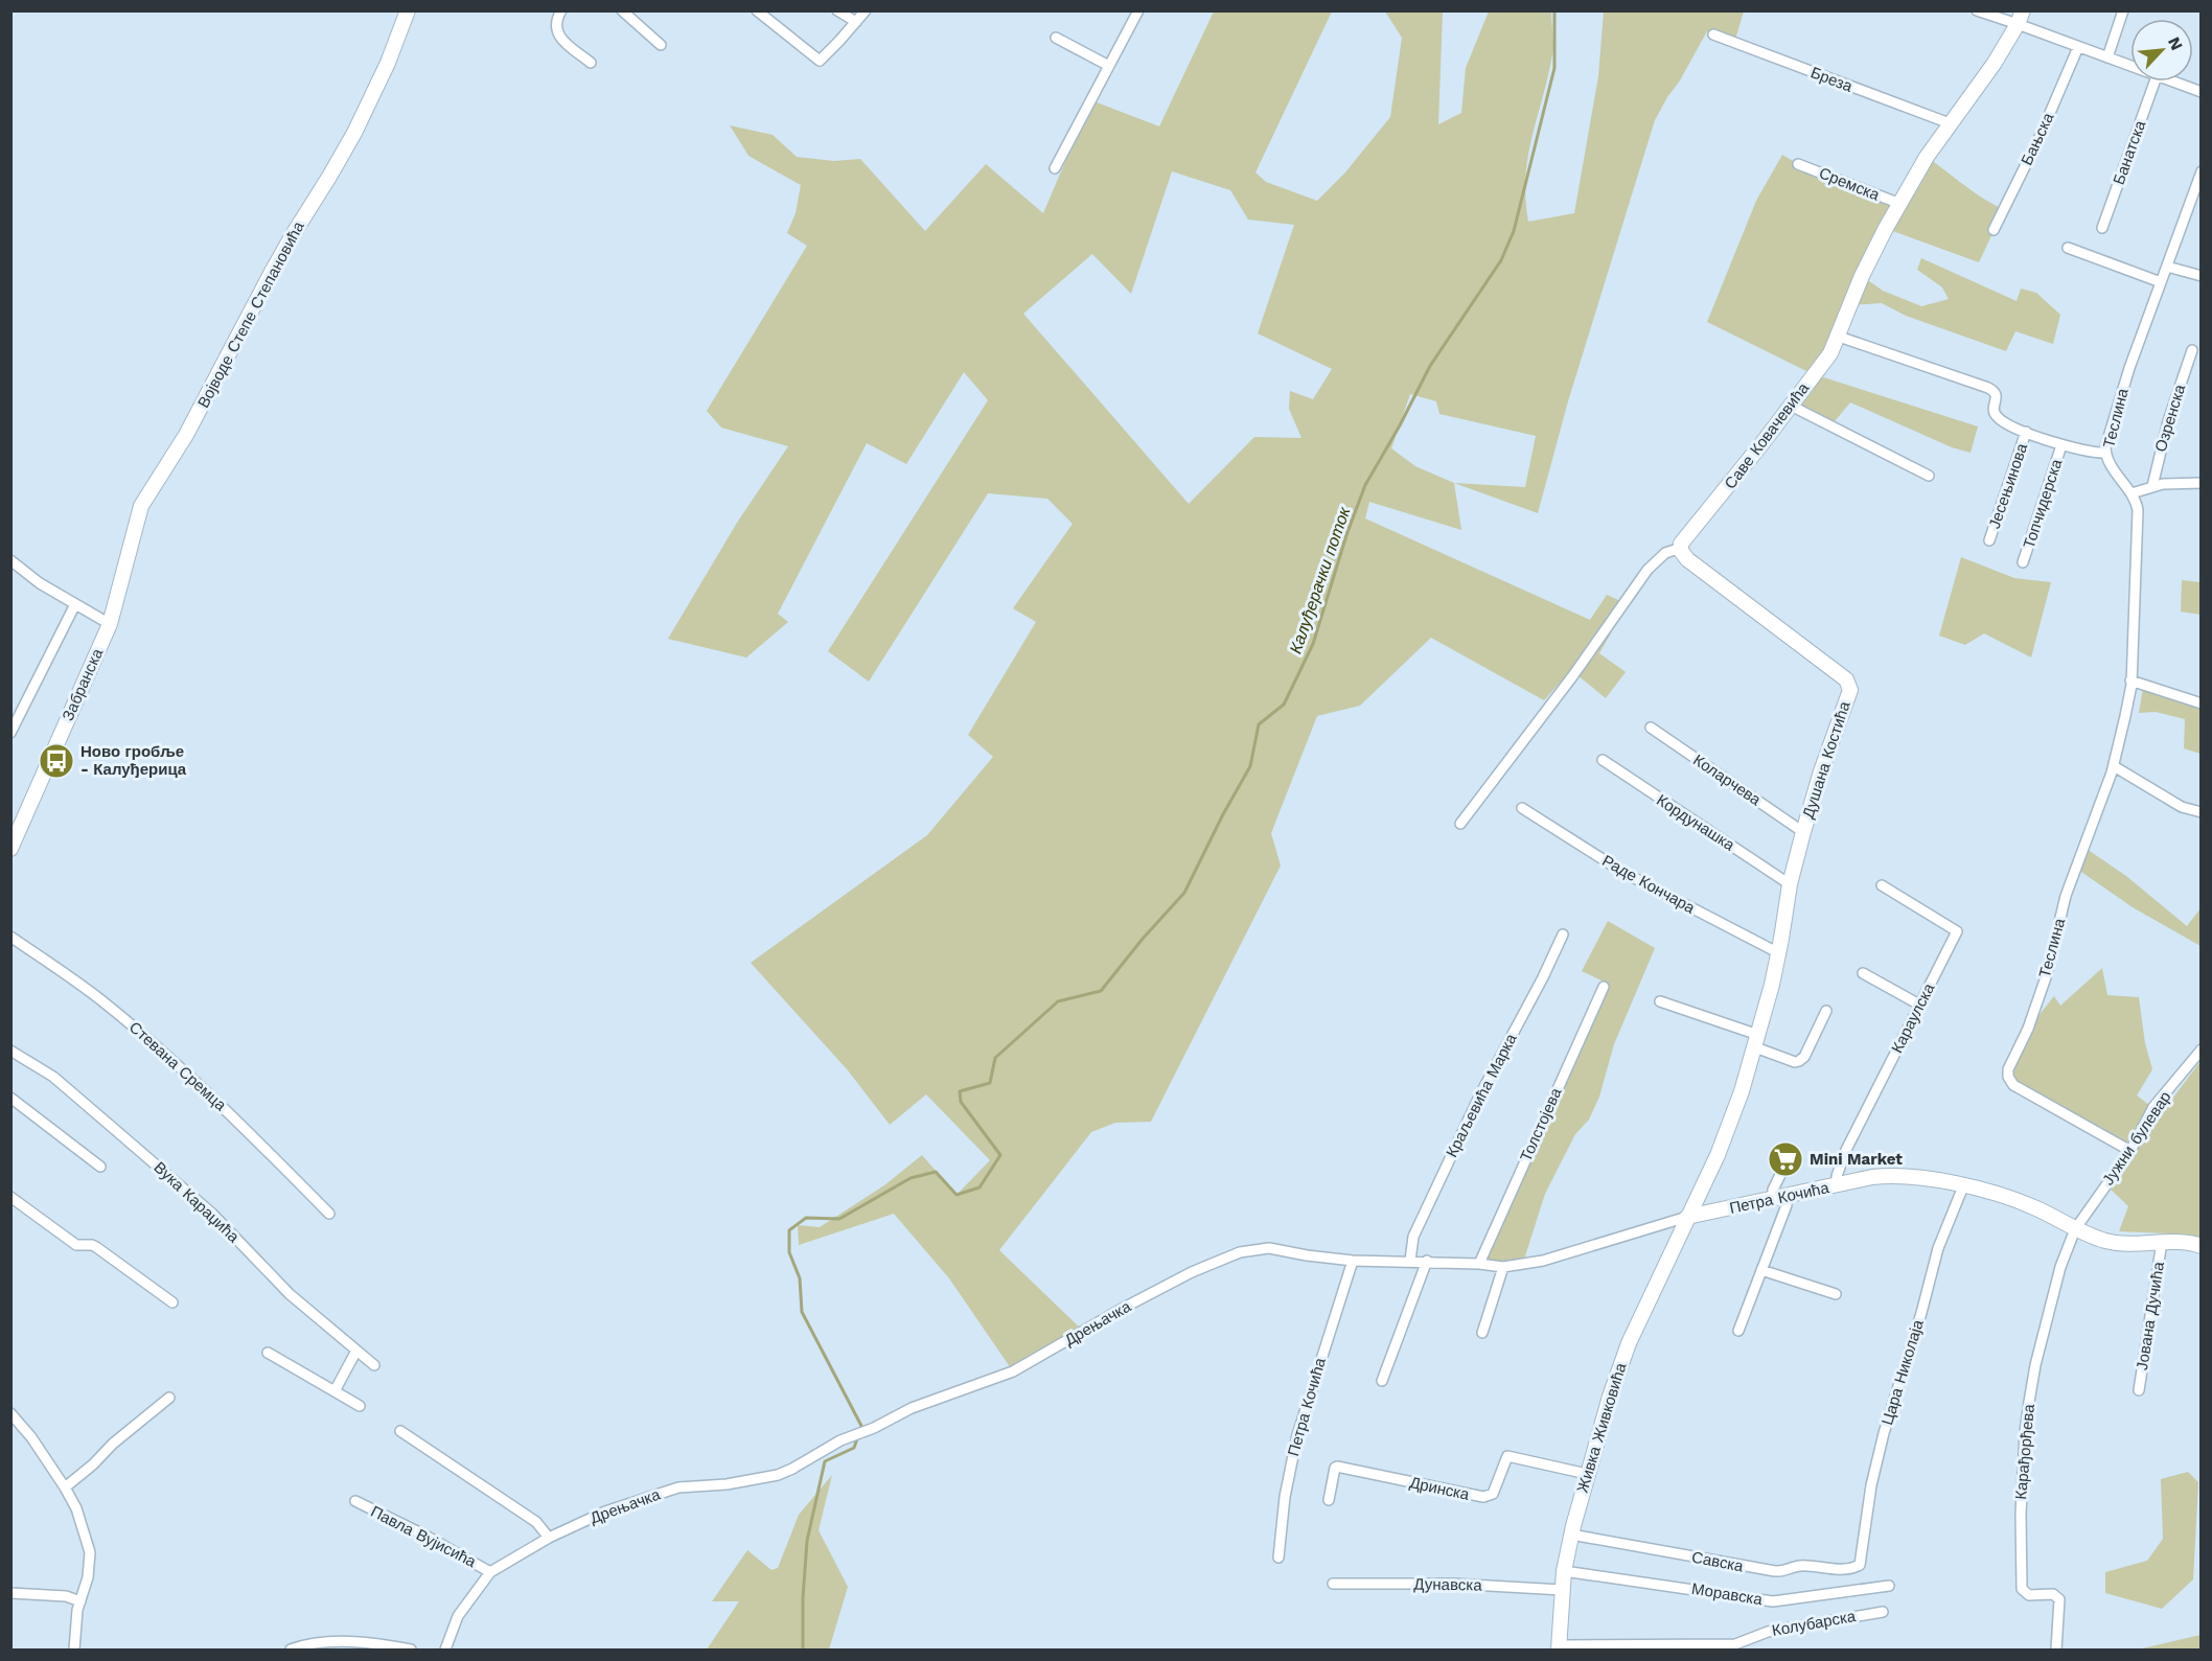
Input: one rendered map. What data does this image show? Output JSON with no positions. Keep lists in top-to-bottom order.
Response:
{
  "streets": {
    "street": [
      "Бреза",
      "Бањска",
      "Банатска",
      "Сремска",
      "Војводе Степе Степановића",
      "Теслина",
      "Озренска",
      "Саве Ковачевића",
      "Јесењинова",
      "Топчидерска",
      "Забранска",
      "Душана Костића",
      "Коларчева",
      "Кордунашка",
      "Раде Кончара",
      "Караулска",
      "Стевана Сремца",
      "Краљевића Марка",
      "Толстојева",
      "Јужни булевар",
      "Петра Кочића",
      "Вука Караџића",
      "Јована Дучића",
      "Дрењачка",
      "Цара Николаја",
      "Живка Живковића",
      "Карађорђева",
      "Дринска",
      "Павла Вујисића",
      "Савска",
      "Дунавска",
      "Моравска",
      "Колубарска"
    ]
  },
  "crossings": [
    ["Бреза", "Саве Ковачевића"],
    ["Сремска", "Саве Ковачевића"],
    ["Војводе Степе Степановића", "Забранска"],
    ["Теслина", "Јужни булевар"],
    ["Саве Ковачевића", "Душана Костића"],
    ["Душана Костића", "Коларчева"],
    ["Душана Костића", "Кордунашка"],
    ["Душана Костића", "Раде Кончара"],
    ["Душана Костића", "Петра Кочића"],
    ["Душана Костића", "Живка Живковића"],
    ["Караулска", "Петра Кочића"],
    ["Краљевића Марка", "Петра Кочића"],
    ["Толстојева", "Петра Кочића"],
    ["Јужни булевар", "Петра Кочића"],
    ["Јужни булевар", "Карађорђева"],
    ["Петра Кочића", "Јована Дучића"],
    ["Петра Кочића", "Дрењачка"],
    ["Петра Кочића", "Цара Николаја"],
    ["Петра Кочића", "Живка Живковића"],
    ["Петра Кочића", "Карађорђева"],
    ["Дрењачка", "Павла Вујисића"],
    ["Цара Николаја", "Савска"],
    ["Живка Живковића", "Дринска"],
    ["Живка Живковића", "Савска"],
    ["Живка Живковића", "Дунавска"],
    ["Живка Живковића", "Моравска"],
    ["Живка Живковића", "Колубарска"]
  ],
  "water": ["Калуђерачки поток"],
  "places": {
    "bus stop": ["Ново гробље - Калуђерица"],
    "supermarket": ["Mini Market"]
  },
  "north": "top right"
}
